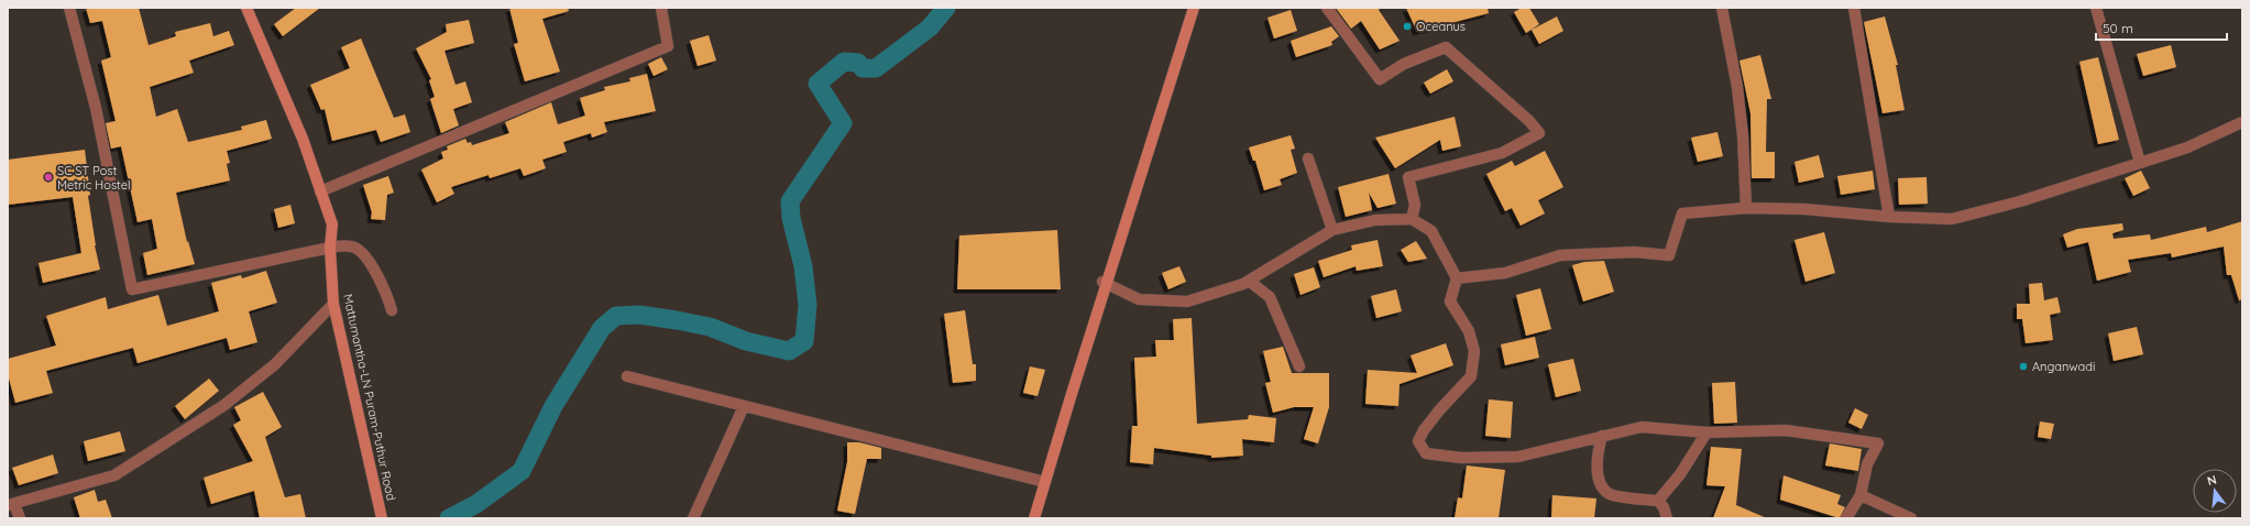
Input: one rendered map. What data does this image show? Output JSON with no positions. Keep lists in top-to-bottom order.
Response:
{
  "streets": {
    "street": ["Mattumantha-LN Puram-Puthur Road"]
  },
  "places": ["Oceanus", "SC ST Post Metric Hostel", "Anganwadi"],
  "scale_bar": "50 m",
  "north": "top"
}
